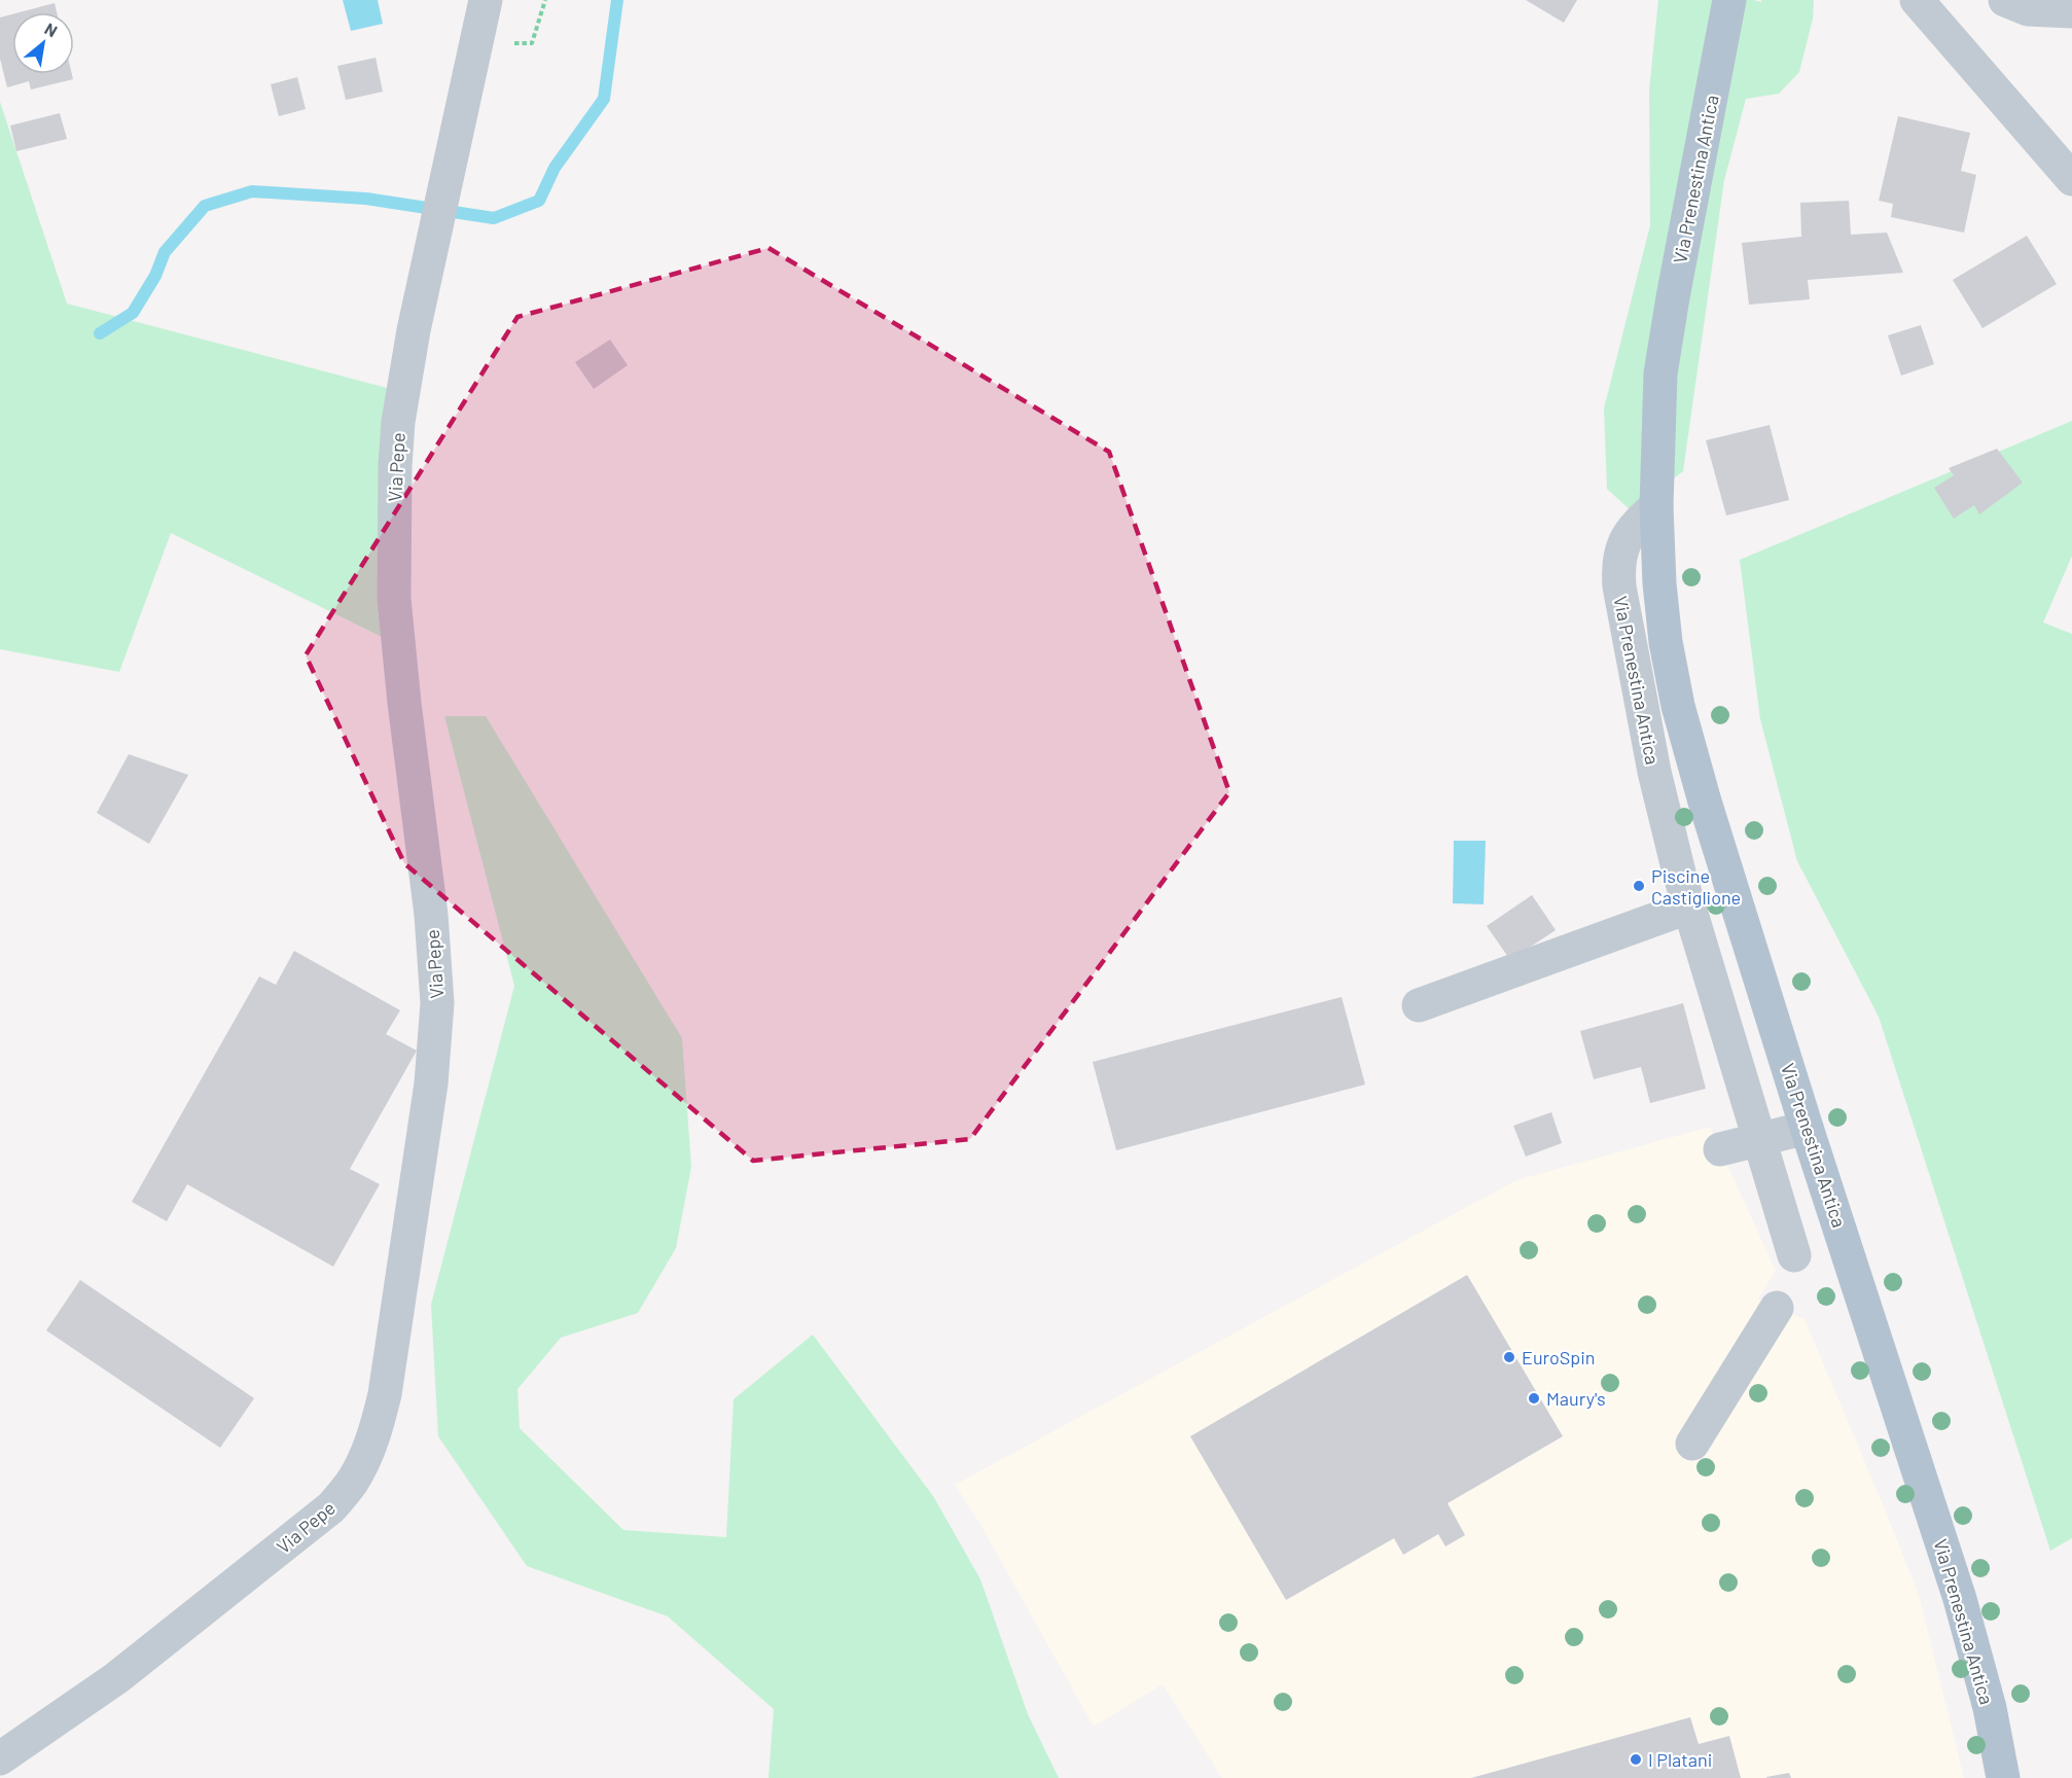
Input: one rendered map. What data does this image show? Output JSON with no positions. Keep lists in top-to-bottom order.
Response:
{
  "streets": {
    "main road": ["Via Prenestina Antica"],
    "street": ["Via Pepe"]
  },
  "places": [
    "Piscine Castiglione",
    "EuroSpin",
    "Maury's",
    "I Platani"
  ],
  "north": "top right"
}
